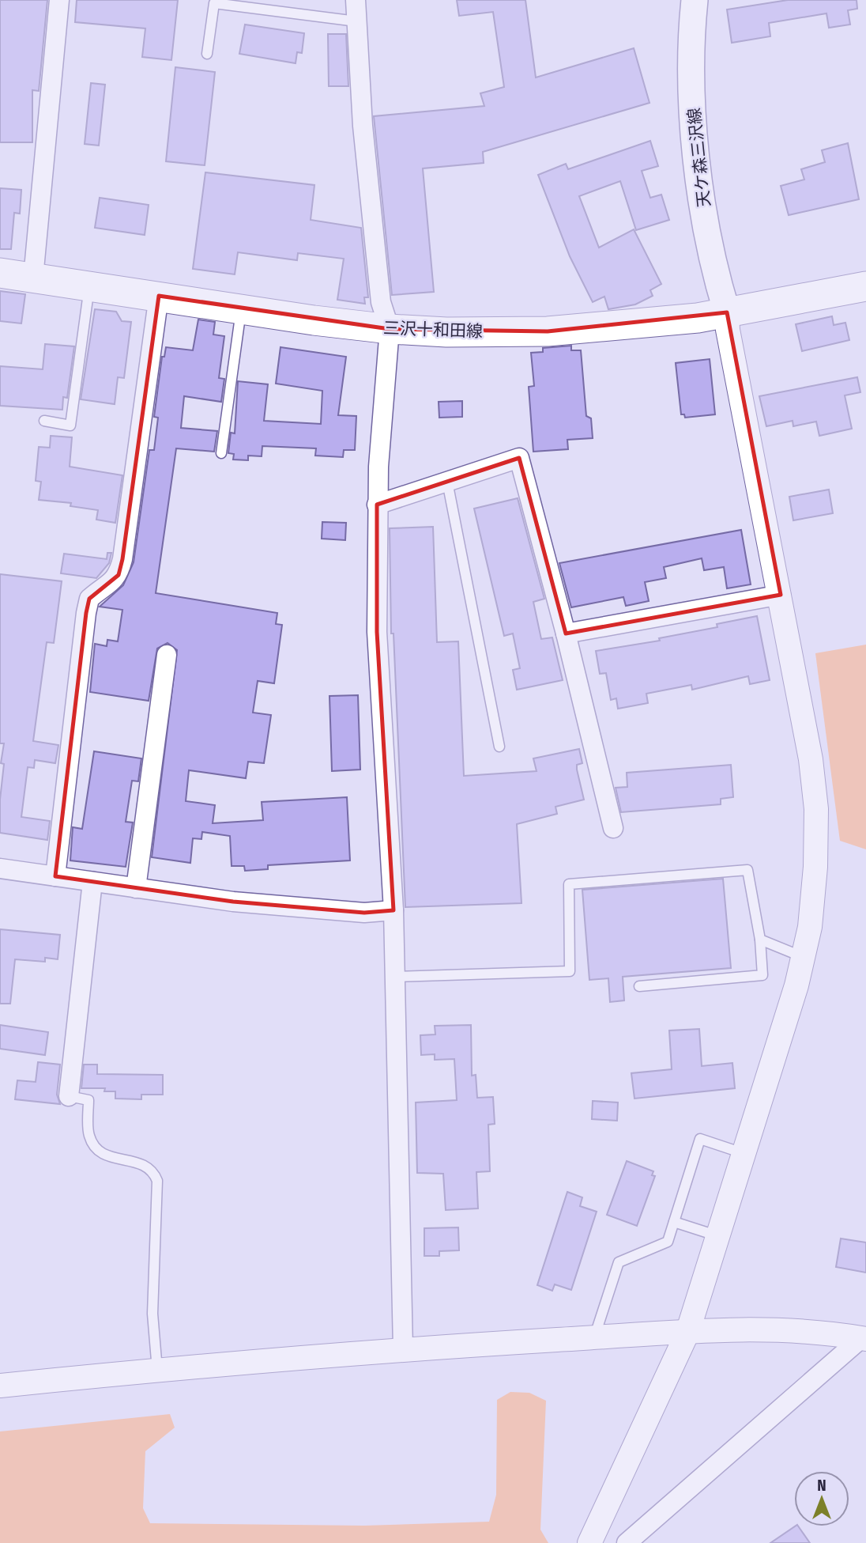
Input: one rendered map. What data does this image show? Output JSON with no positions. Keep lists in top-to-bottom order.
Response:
{
  "streets": {
    "main road": ["天ケ森三沢線", "三沢十和田線"]
  },
  "crossings": [
    ["天ケ森三沢線", "三沢十和田線"]
  ],
  "north": "top"
}
